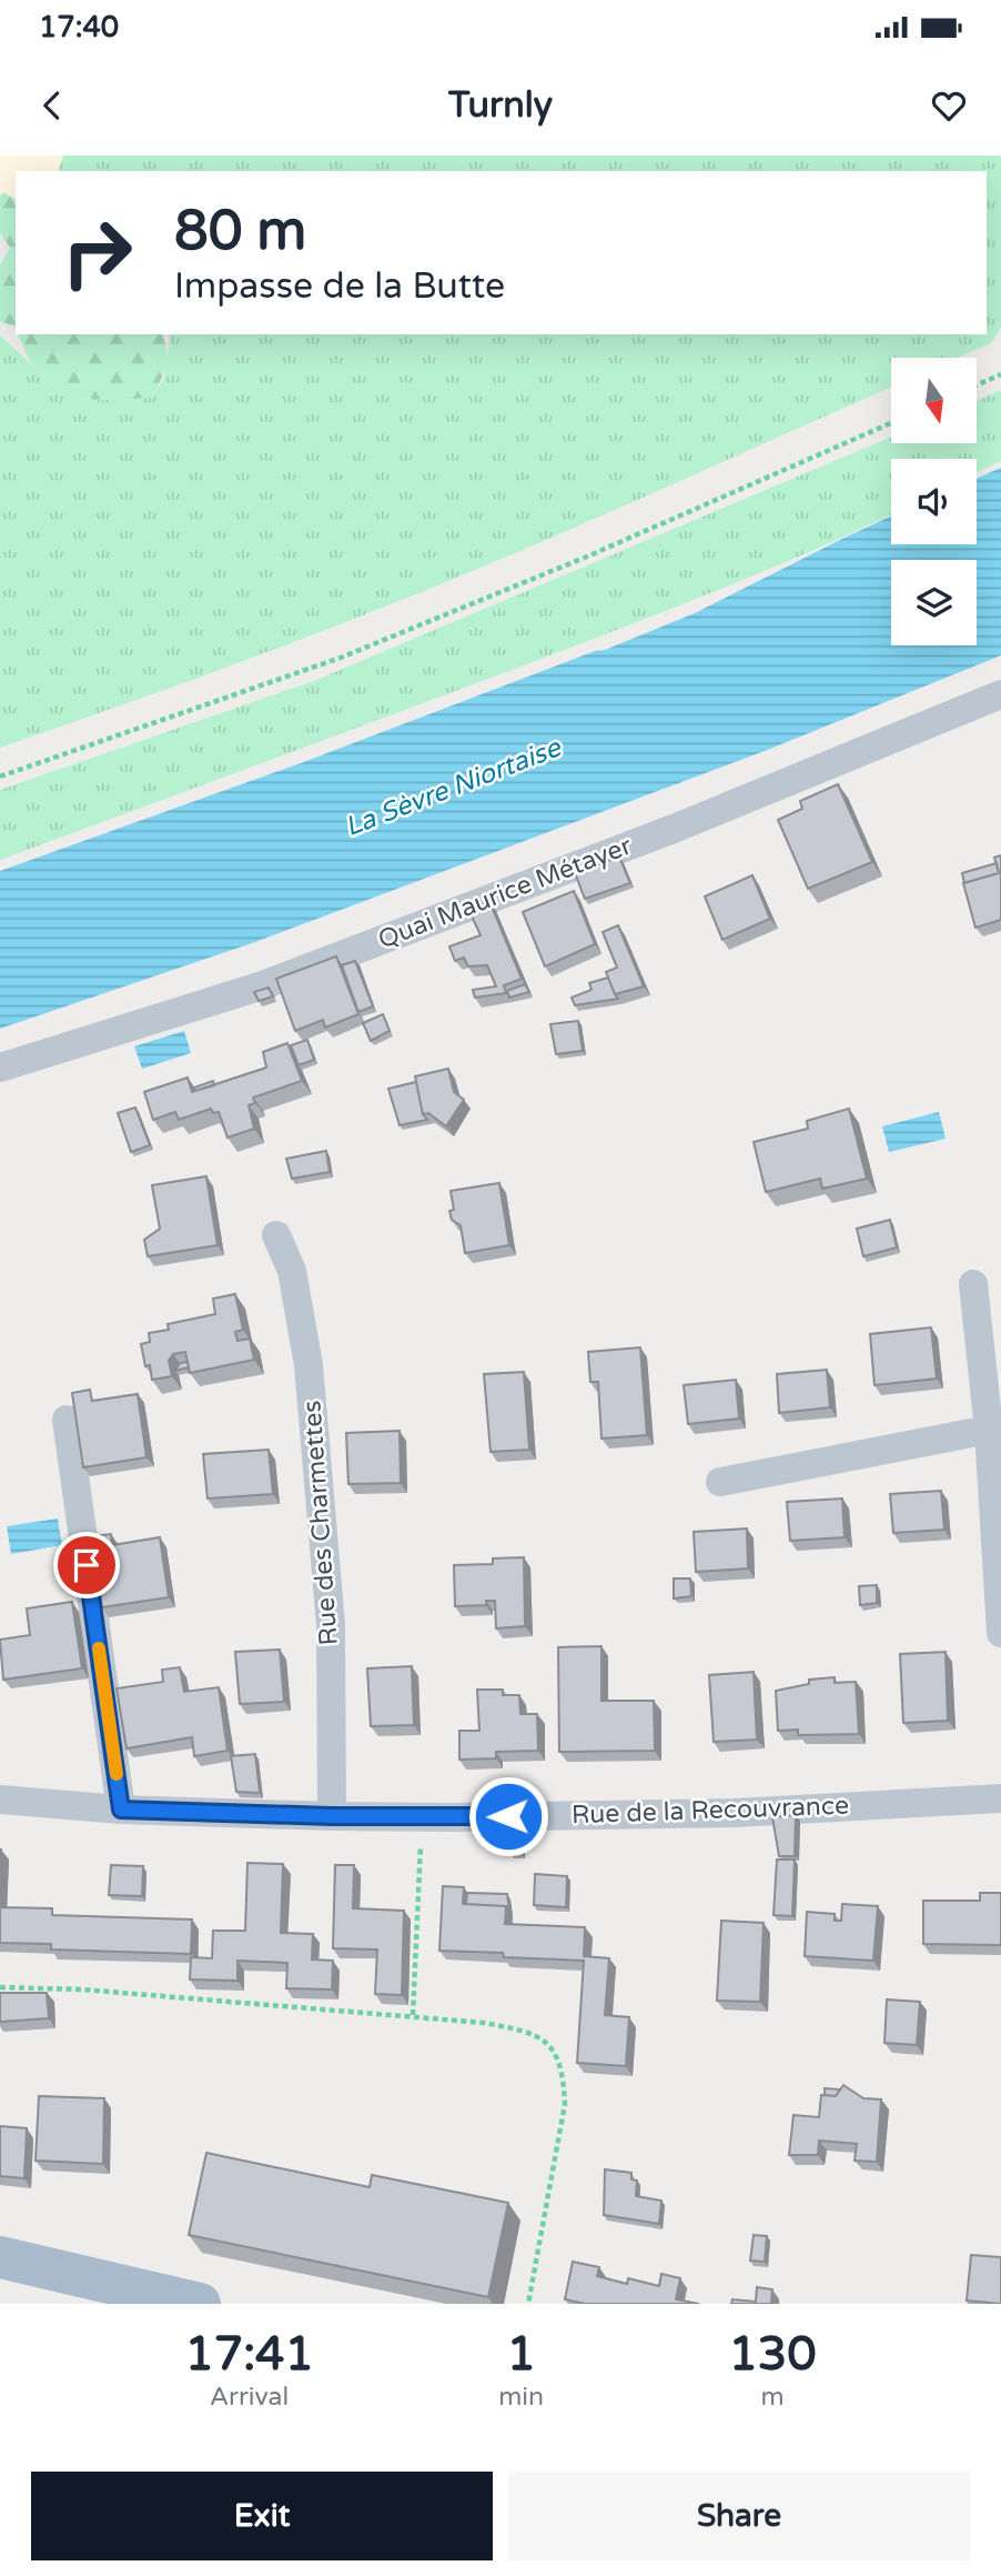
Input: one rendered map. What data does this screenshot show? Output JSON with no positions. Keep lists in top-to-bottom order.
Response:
{
  "streets": {
    "street": ["Quai Maurice Métayer", "Rue des Charmettes", "Rue de la Recouvrance"]
  },
  "crossings": [
    ["Rue des Charmettes", "Rue de la Recouvrance"]
  ],
  "water": ["La Sèvre Niortaise"],
  "north": "bottom",
  "page": {
    "status": "17:40",
    "header": "Turnly",
    "turn": ["80 m", "Impasse de la Butte"],
    "eta": [
      "17:41",
      "Arrival",
      "1",
      "min",
      "130",
      "m"
    ],
    "buttons": ["Exit", "Share"]
  }
}
